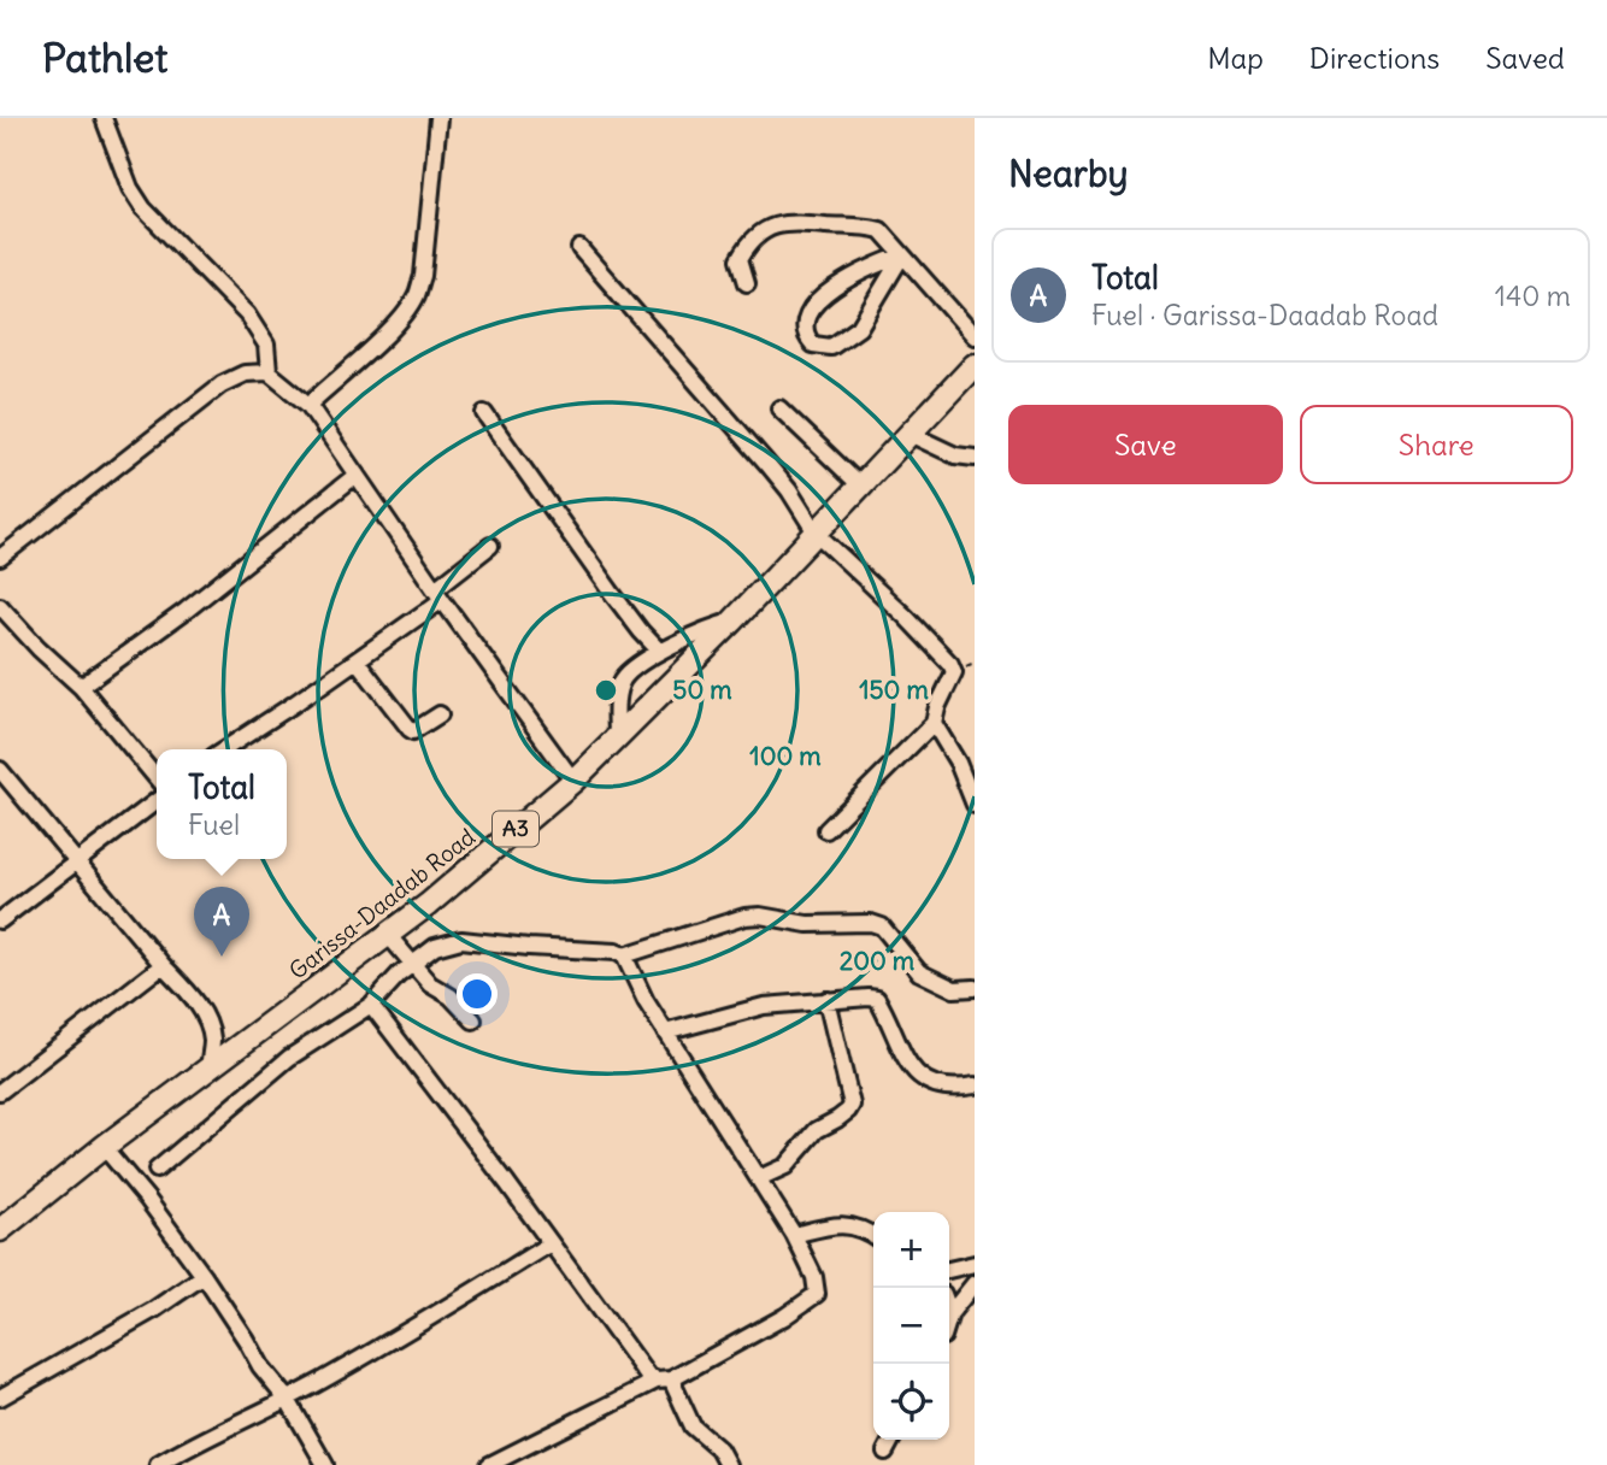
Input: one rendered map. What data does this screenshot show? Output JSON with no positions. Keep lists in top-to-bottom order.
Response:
{
  "streets": {
    "highway": ["A3", "Garissa-Daadab Road"]
  },
  "page": {
    "header": "Pathlet",
    "nav": ["Map", "Directions", "Saved"],
    "heading": "Nearby",
    "list": [
      {
        "mark": "A",
        "name": "Total",
        "note": "Fuel · Garissa-Daadab Road",
        "value": "140 m"
      }
    ],
    "buttons": ["Save", "Share"],
    "popup": ["Total", "Fuel"],
    "pins": "A",
    "map_buttons": ["+", "−"]
  },
  "rings": [
    "50 m",
    "150 m",
    "100 m",
    "200 m"
  ]
}
